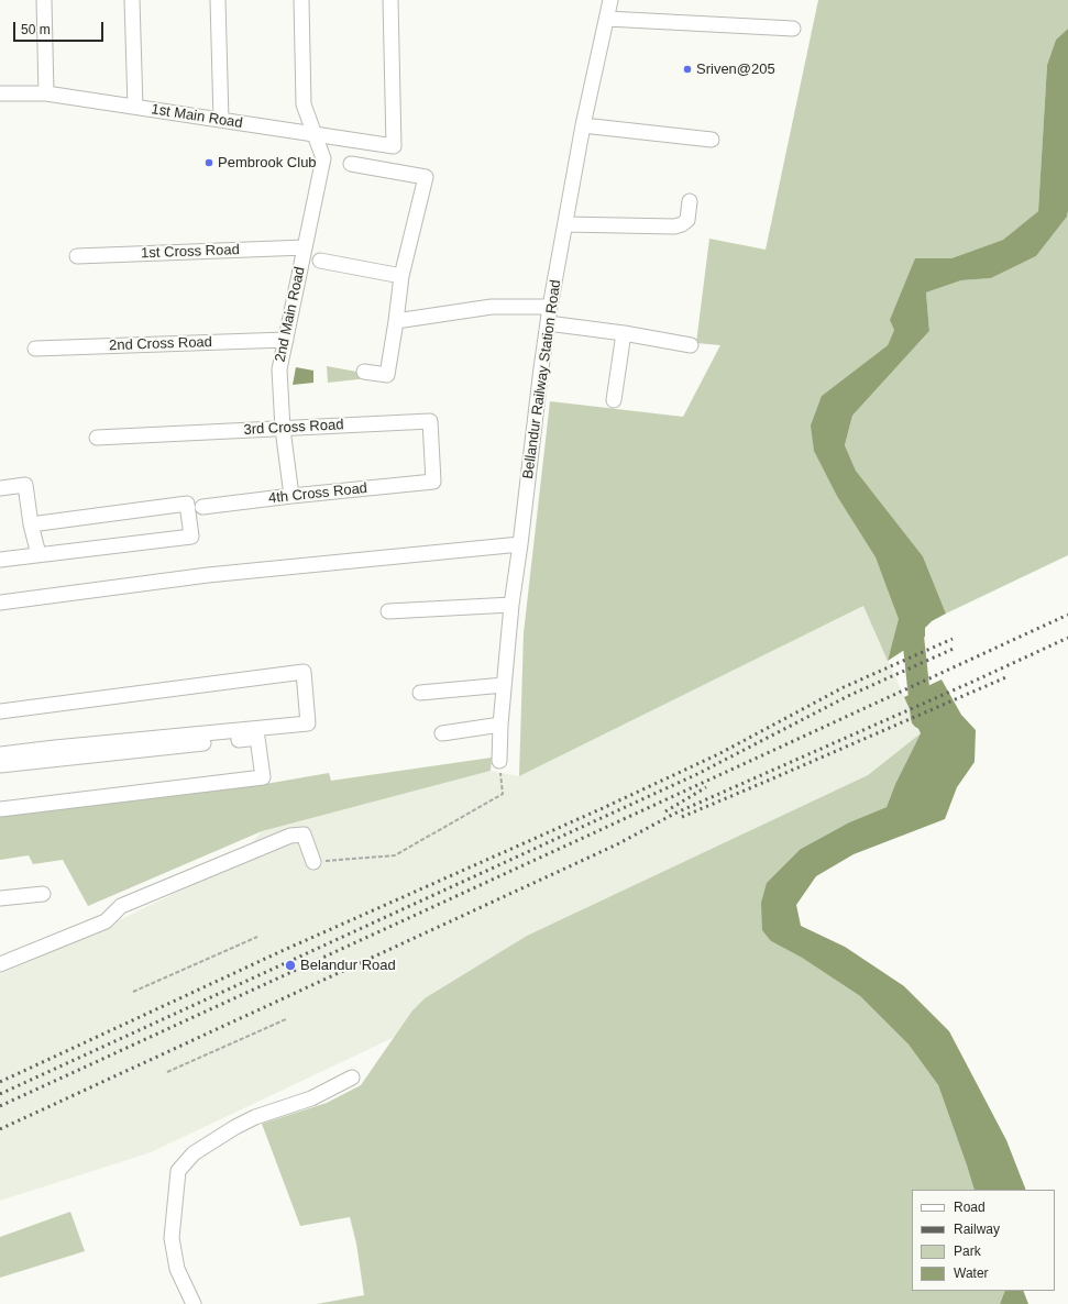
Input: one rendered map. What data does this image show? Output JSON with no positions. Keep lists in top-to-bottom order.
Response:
{
  "streets": {
    "street": [
      "1st Main Road",
      "1st Cross Road",
      "2nd Main Road",
      "2nd Cross Road",
      "Bellandur Railway Station Road",
      "3rd Cross Road",
      "4th Cross Road"
    ]
  },
  "crossings": [
    ["1st Main Road", "2nd Main Road"],
    ["1st Cross Road", "2nd Main Road"],
    ["2nd Main Road", "2nd Cross Road"],
    ["2nd Main Road", "3rd Cross Road"],
    ["2nd Main Road", "4th Cross Road"],
    ["3rd Cross Road", "4th Cross Road"]
  ],
  "places": ["Sriven@205", "Pembrook Club", "Belandur Road"],
  "legend": [
    "Road",
    "Railway",
    "Park",
    "Water"
  ],
  "scale_bar": "50 m"
}
